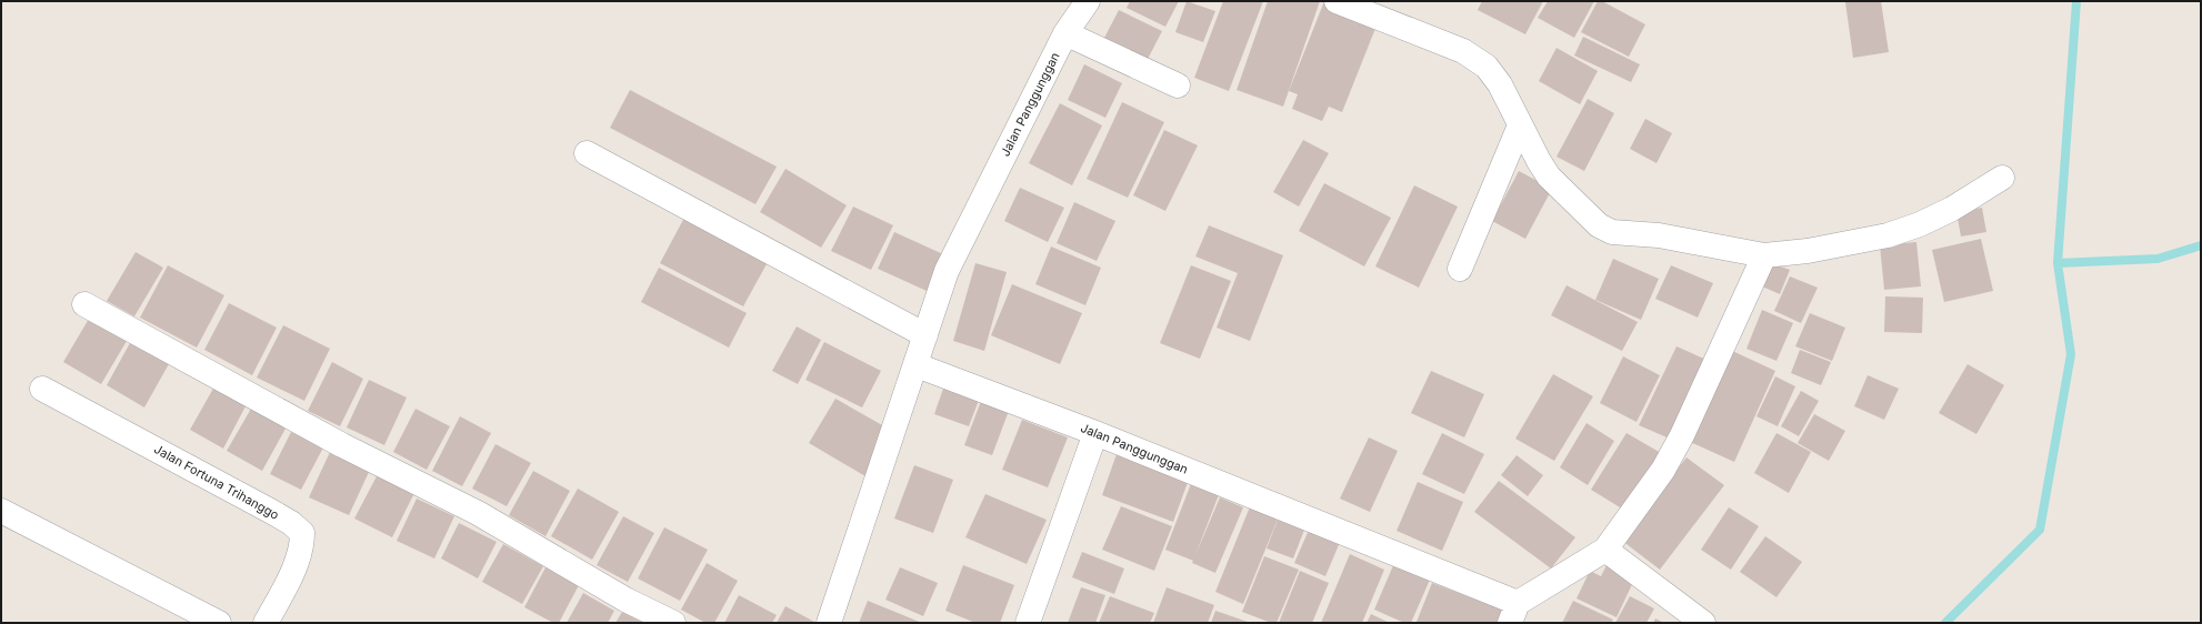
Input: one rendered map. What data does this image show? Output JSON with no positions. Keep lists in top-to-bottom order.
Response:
{
  "streets": {
    "street": ["Jalan Panggunggan", "Jalan Fortuna Trihanggo"]
  }
}
